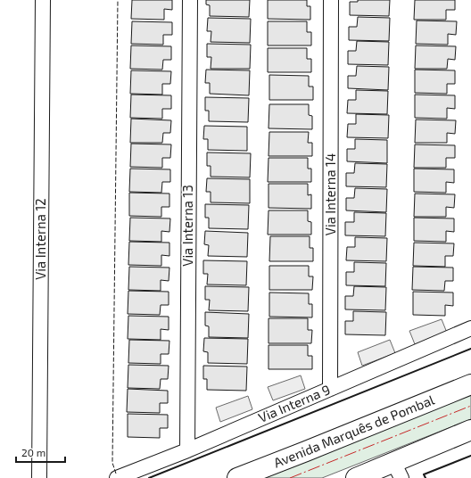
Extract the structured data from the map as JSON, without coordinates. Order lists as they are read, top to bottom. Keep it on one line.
{"streets":{"main road":["Avenida Marquês de Pombal"],"street":["Via Interna 14","Via Interna 13","Via Interna 12","Via Interna 9"]},"crossings":[["Via Interna 14","Via Interna 9"],["Via Interna 13","Via Interna 9"]],"scale_bar":"20 m"}
